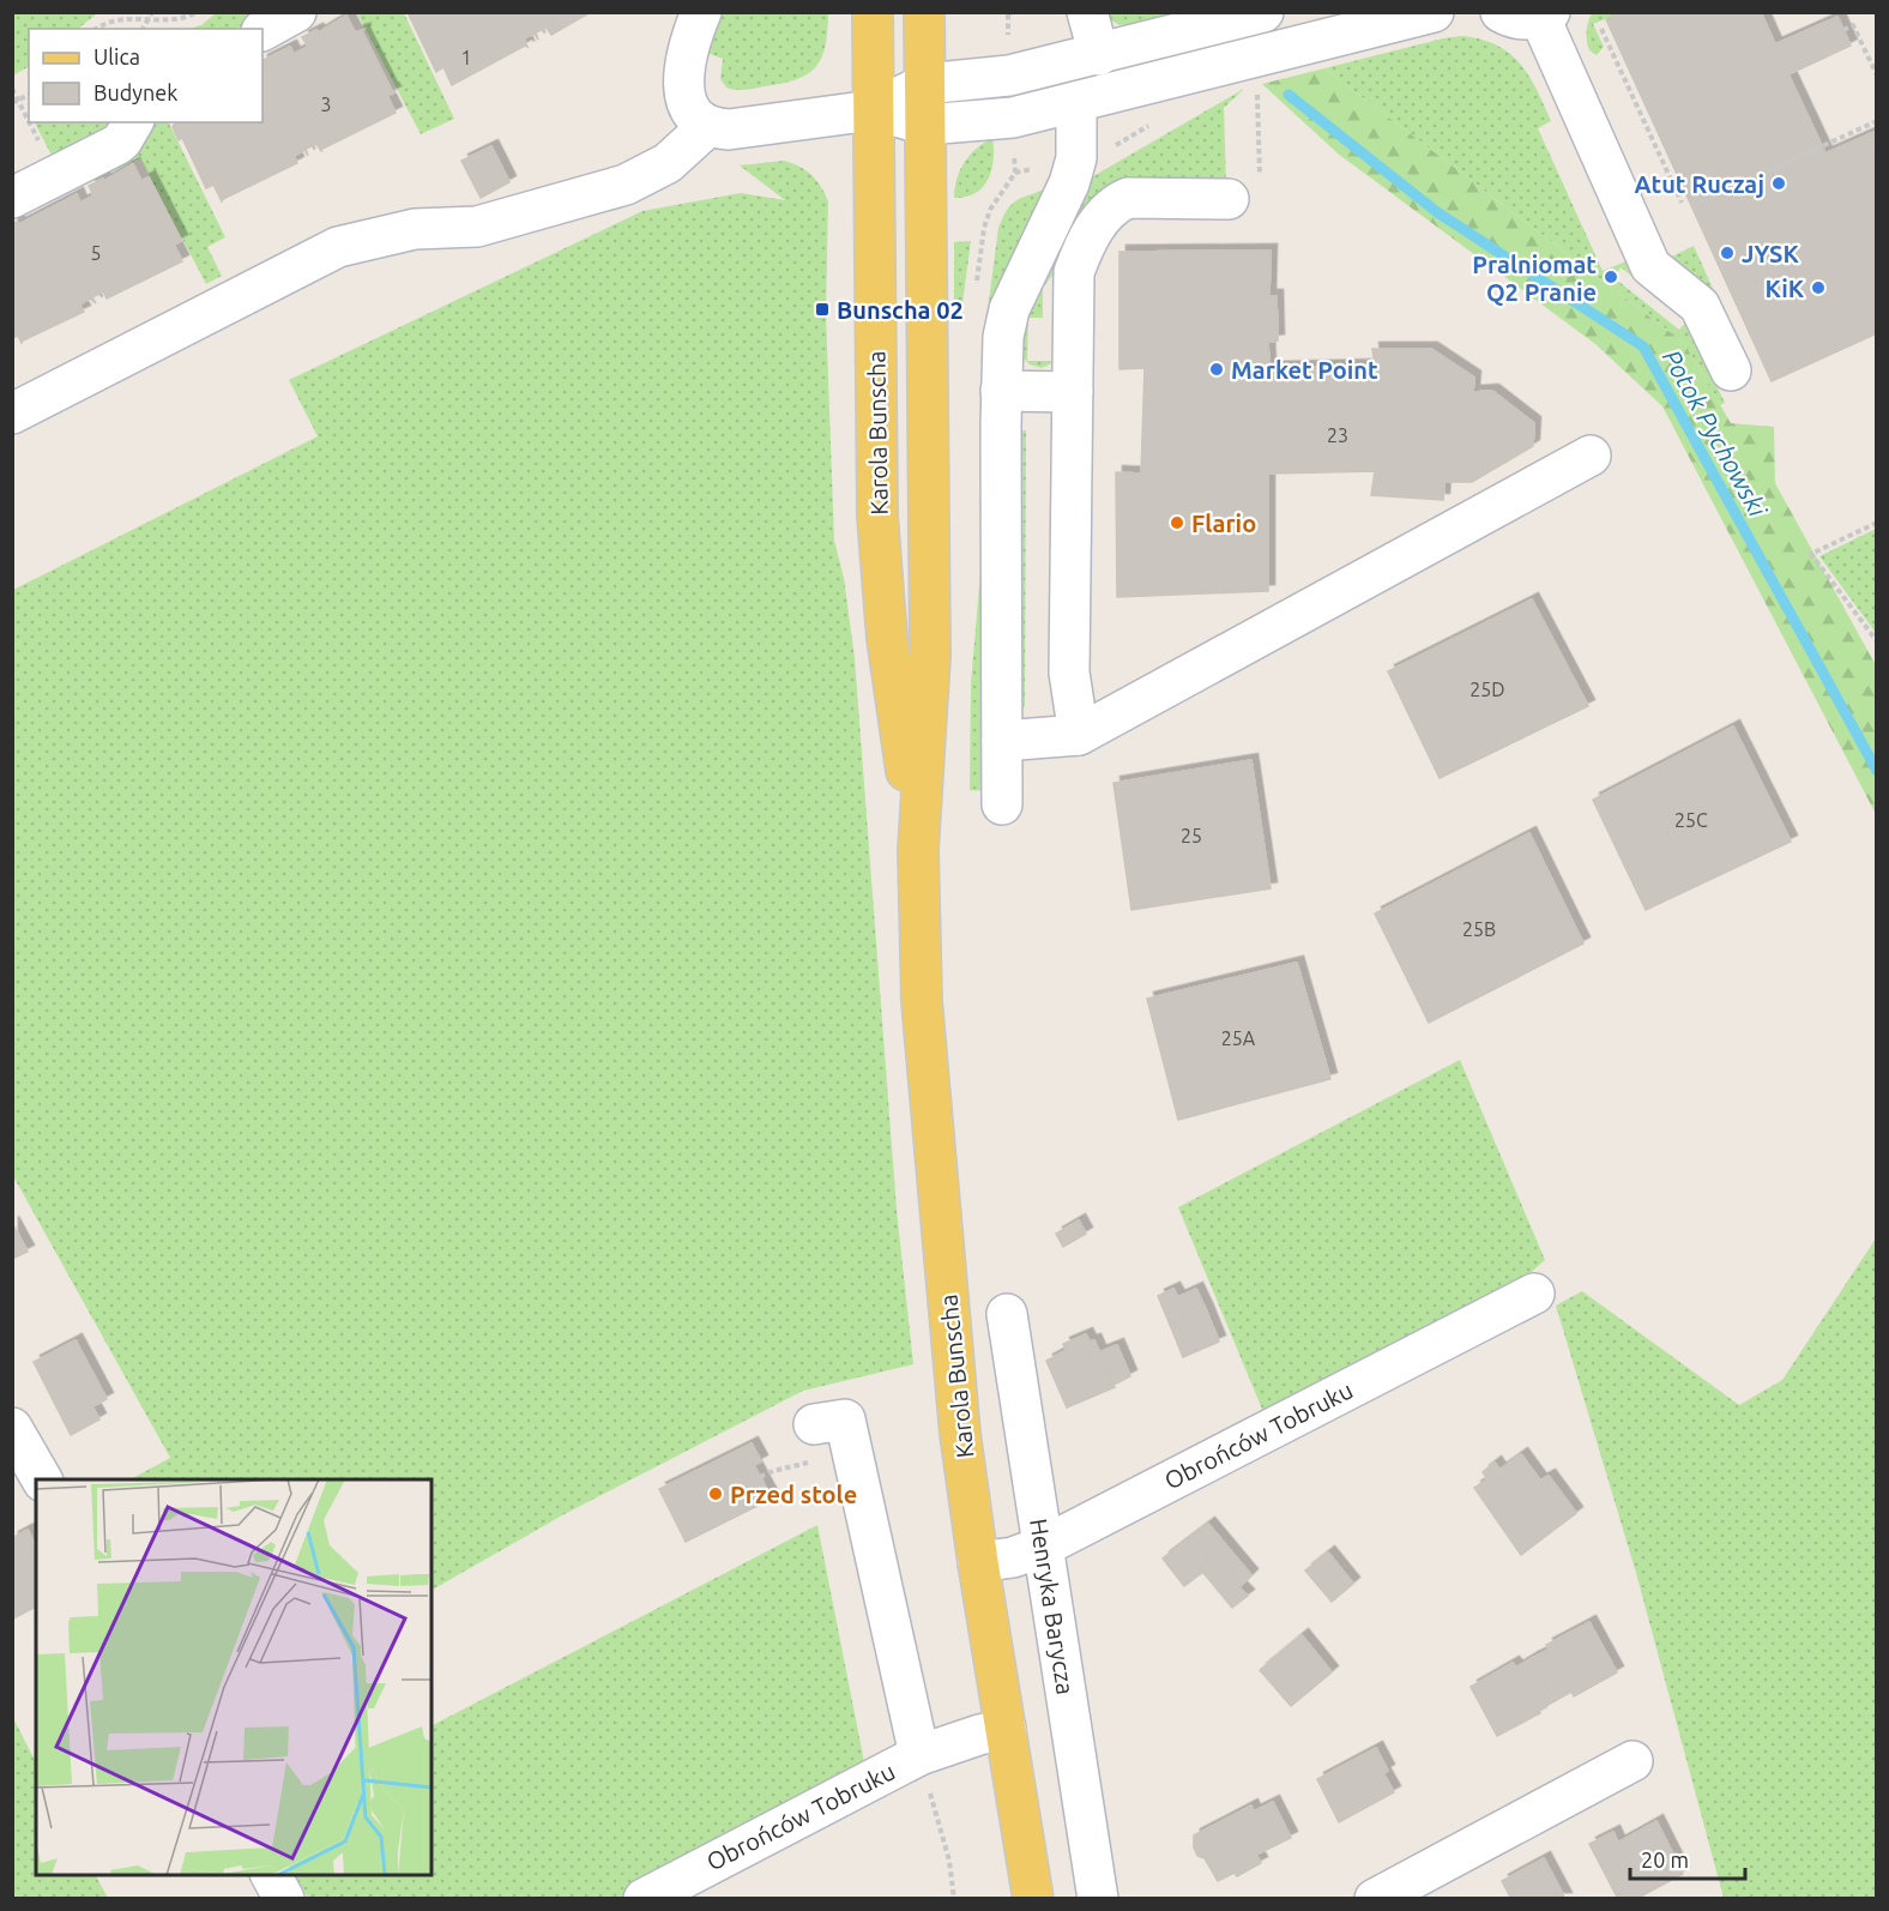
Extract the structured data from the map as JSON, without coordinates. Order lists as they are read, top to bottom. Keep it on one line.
{"streets":{"main road":["Karola Bunscha"],"street":["Obrońców Tobruku","Henryka Barycza"]},"crossings":[["Karola Bunscha","Obrońców Tobruku"],["Obrońców Tobruku","Henryka Barycza"]],"water":["Potok Pychowski"],"places":{"other":["Atut Ruczaj","JYSK","Pralniomat Q2 Pranie","KiK","Market Point","Flario","Przed stole"],"transit":["Bunscha 02"]},"house_numbers":["1","3","5","23","25D","25C","25","25B","25A"],"legend":["Ulica","Budynek"],"scale_bar":"20 m"}
